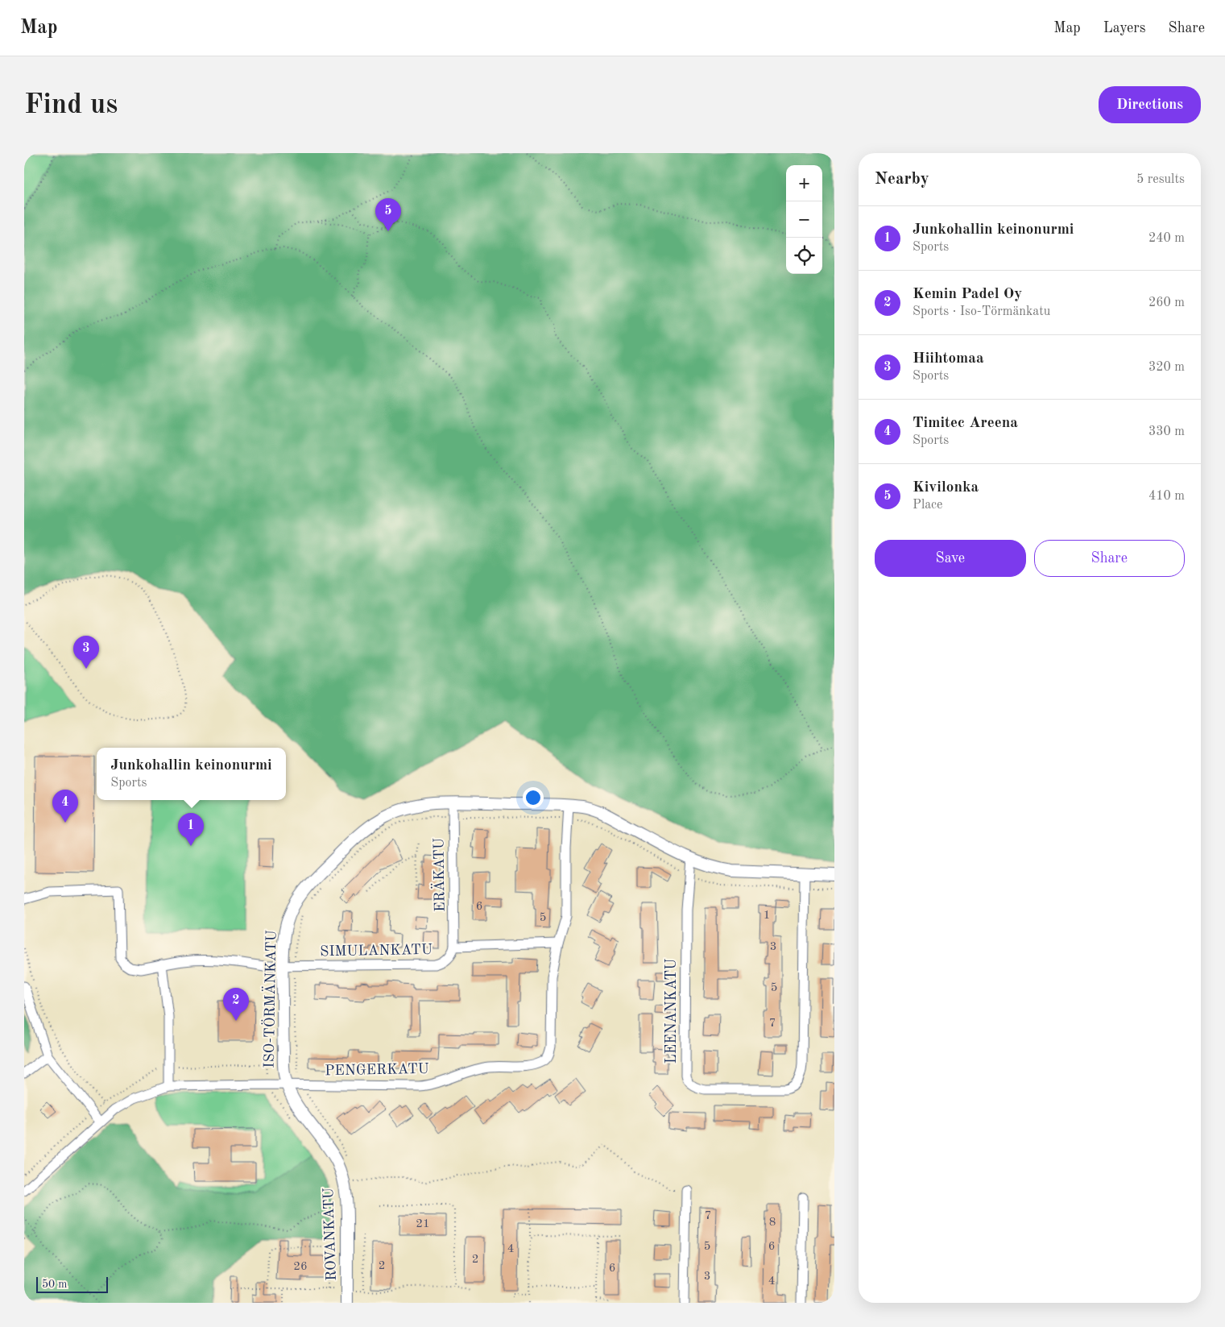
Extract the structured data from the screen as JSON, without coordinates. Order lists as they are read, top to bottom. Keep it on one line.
{"streets":{"street":["ERÄKATU","SIMULANKATU","ISO-TÖRMÄNKATU","LEENANKATU","PENGERKATU","ROVANKATU"]},"crossings":[["ERÄKATU","SIMULANKATU"],["ERÄKATU","ISO-TÖRMÄNKATU"],["SIMULANKATU","ISO-TÖRMÄNKATU"],["ISO-TÖRMÄNKATU","LEENANKATU"],["ISO-TÖRMÄNKATU","PENGERKATU"],["ISO-TÖRMÄNKATU","ROVANKATU"],["PENGERKATU","ROVANKATU"]],"house_numbers":["6","1","5","3","5","7","7","8","21","5","6","4","2","2","26","6","3","4"],"scale_bar":"50 m","page":{"header":"Map","nav":["Map","Layers","Share"],"buttons":["Directions",["Save","Share"]],"title":"Find us","heading":["Nearby","5 results"],"map_buttons":["+","−"],"pins":["5","3","4","1","2"],"list":[{"mark":"1","name":"Junkohallin keinonurmi","note":"Sports","value":"240 m"},{"mark":"2","name":"Kemin Padel Oy","note":"Sports · Iso-Törmänkatu","value":"260 m"},{"mark":"3","name":"Hiihtomaa","note":"Sports","value":"320 m"},{"mark":"4","name":"Timitec Areena","note":"Sports","value":"330 m"},{"mark":"5","name":"Kivilonka","note":"Place","value":"410 m"}],"popup":["Junkohallin keinonurmi","Sports"],"scale":"50 m"}}
